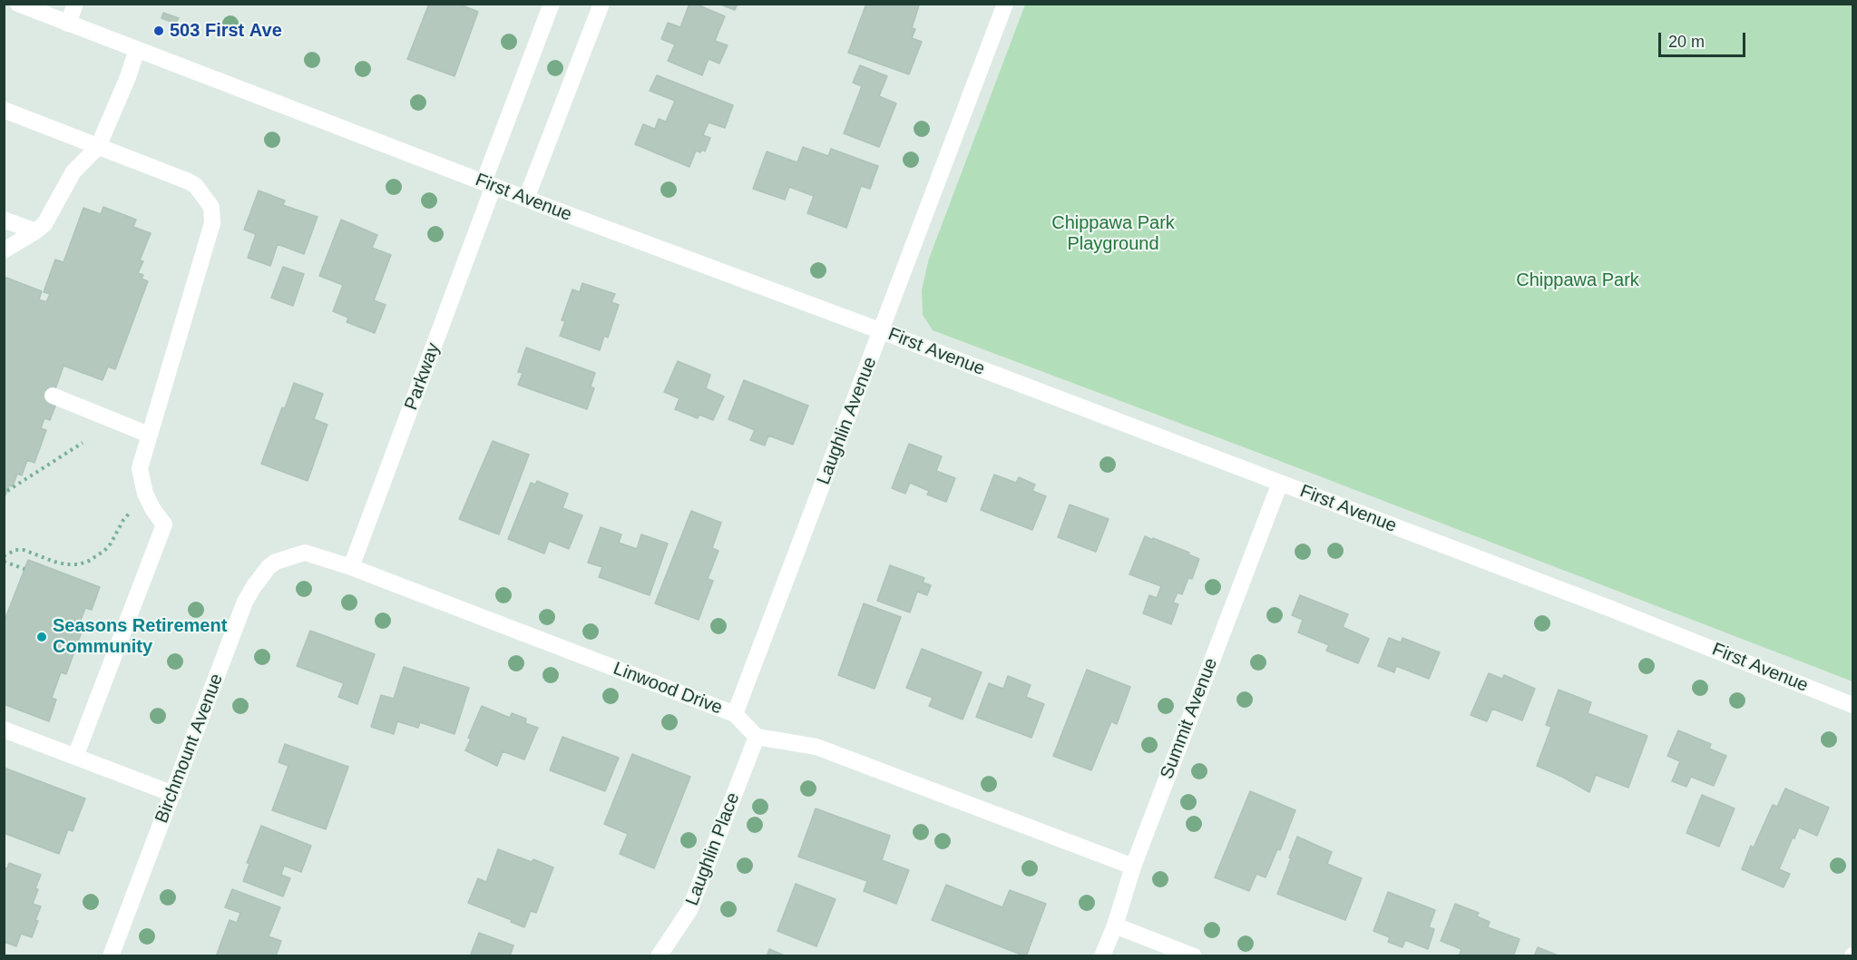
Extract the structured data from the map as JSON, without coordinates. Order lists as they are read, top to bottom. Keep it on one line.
{"streets":{"street":["First Avenue","Parkway","Laughlin Avenue","Linwood Drive","Summit Avenue","Birchmount Avenue","Laughlin Place"]},"crossings":[["First Avenue","Parkway"],["First Avenue","Laughlin Avenue"],["First Avenue","Summit Avenue"],["Parkway","Linwood Drive"],["Parkway","Birchmount Avenue"],["Laughlin Avenue","Linwood Drive"],["Linwood Drive","Birchmount Avenue"],["Linwood Drive","Laughlin Place"]],"parks":["Chippawa Park Playground","Chippawa Park"],"places":["503 First Ave","Seasons Retirement Community"],"scale_bar":"20 m"}
